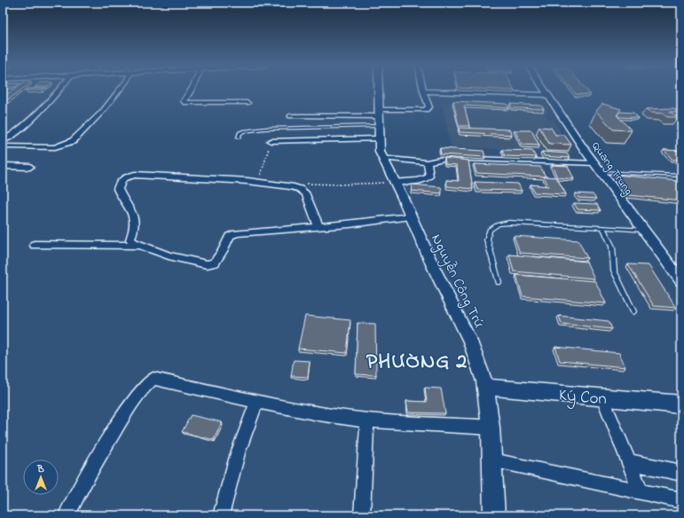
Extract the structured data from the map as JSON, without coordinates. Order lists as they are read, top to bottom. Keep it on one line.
{"streets":{"street":["Quang Trung","Nguyễn Công Trứ","Ký Con"]},"crossings":[["Nguyễn Công Trứ","Ký Con"]],"districts":["PHƯỜNG 2"],"north":"top"}
